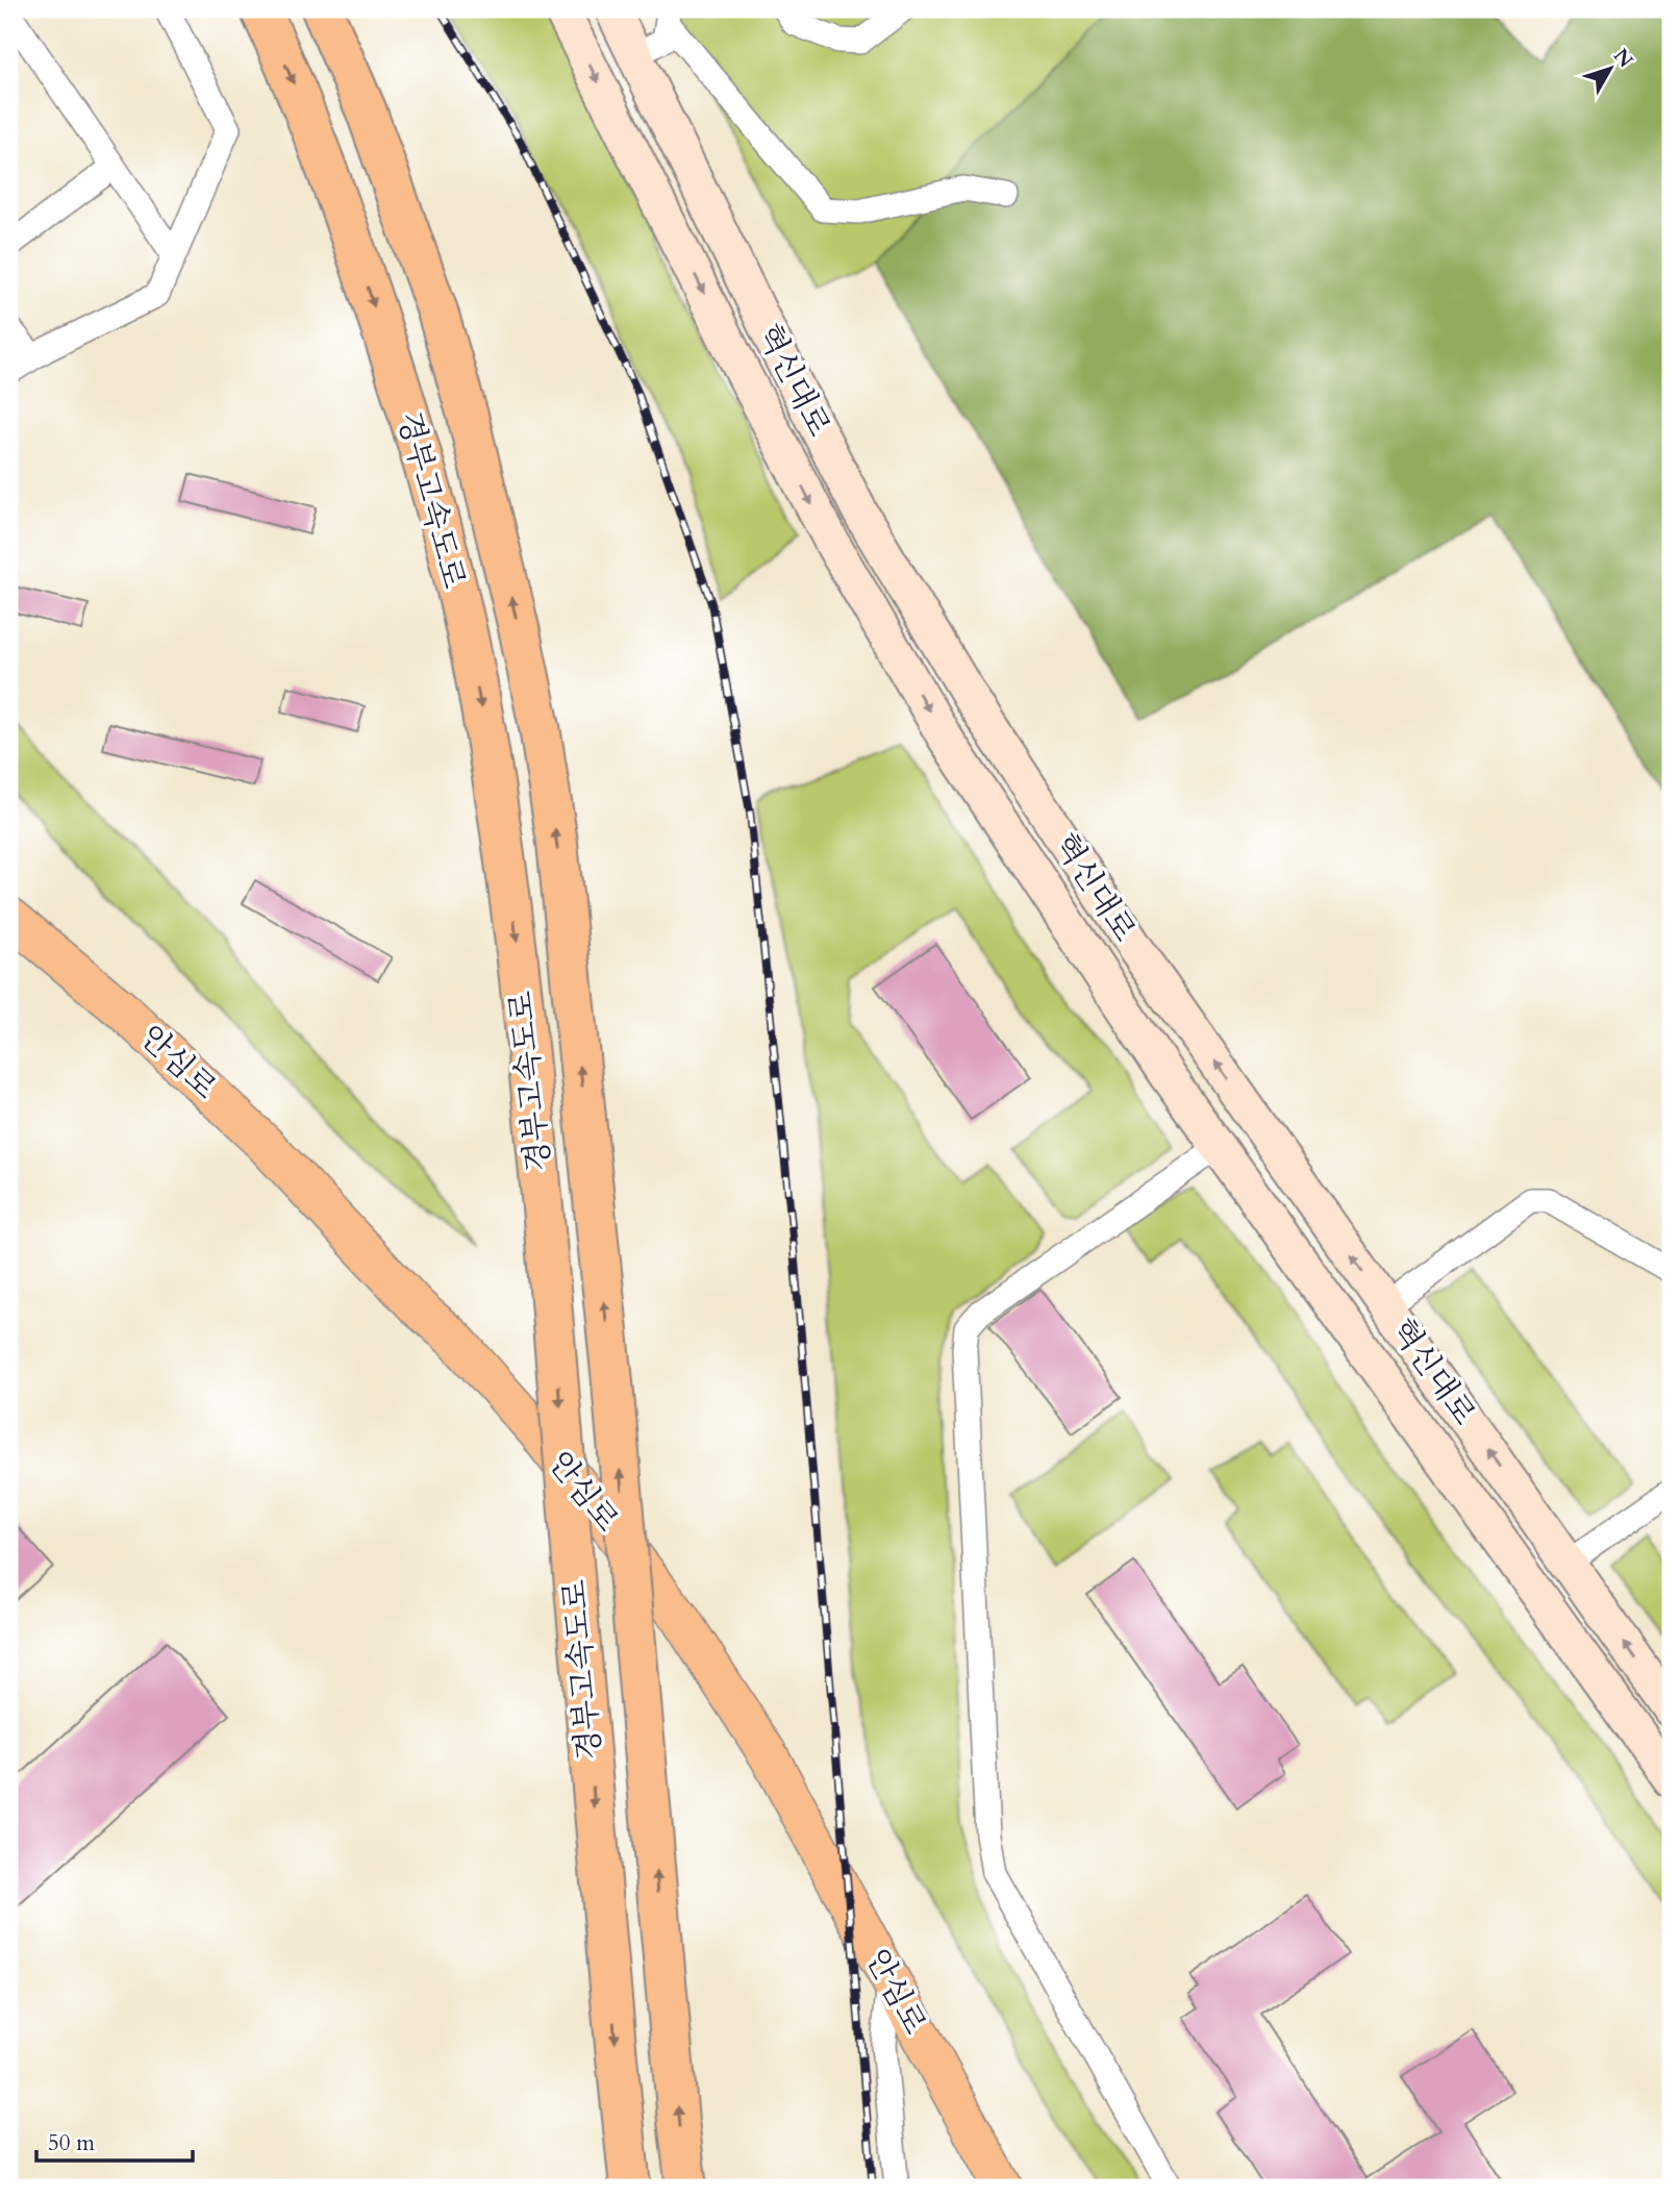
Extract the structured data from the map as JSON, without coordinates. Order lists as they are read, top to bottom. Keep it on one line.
{"streets":{"highway":["경부고속도로"],"main road":["혁신대로","안심로"]},"scale_bar":"50 m","north":"top right"}
